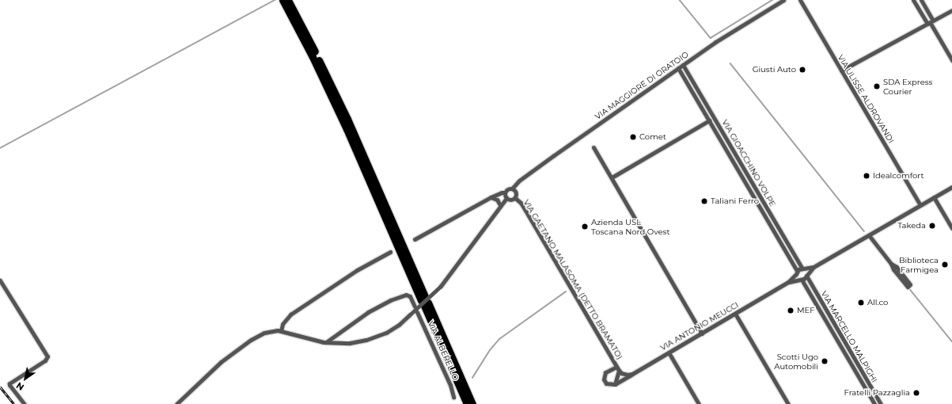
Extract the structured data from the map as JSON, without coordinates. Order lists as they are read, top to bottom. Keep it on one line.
{"streets":{"street":["VIA MAGGIORE DI ORATOIO","VIA ULISSE ALDROVANDI","VIA GIOACCHINO VOLPE","VIA GAETANO MALASOMA (DETTO BRAMATO)","VIA ANTONIO MEUCCI","VIA MARCELLO MALPIGHI","VIA ALBERELLO"]},"crossings":[["VIA MAGGIORE DI ORATOIO","VIA GIOACCHINO VOLPE"],["VIA MAGGIORE DI ORATOIO","VIA GAETANO MALASOMA (DETTO BRAMATO)"],["VIA ULISSE ALDROVANDI","VIA ANTONIO MEUCCI"],["VIA GIOACCHINO VOLPE","VIA ANTONIO MEUCCI"],["VIA ANTONIO MEUCCI","VIA MARCELLO MALPIGHI"]],"places":["Giusti Auto","SDA Express Courier","Comet","Idealcomfort","Taliani Ferro","Takeda","Azienda USL Toscana Nord Ovest","Biblioteca Farmigea","All.co","MEF","Scotti Ugo Automobili","Fratelli Pazzaglia"],"north":"bottom left"}
